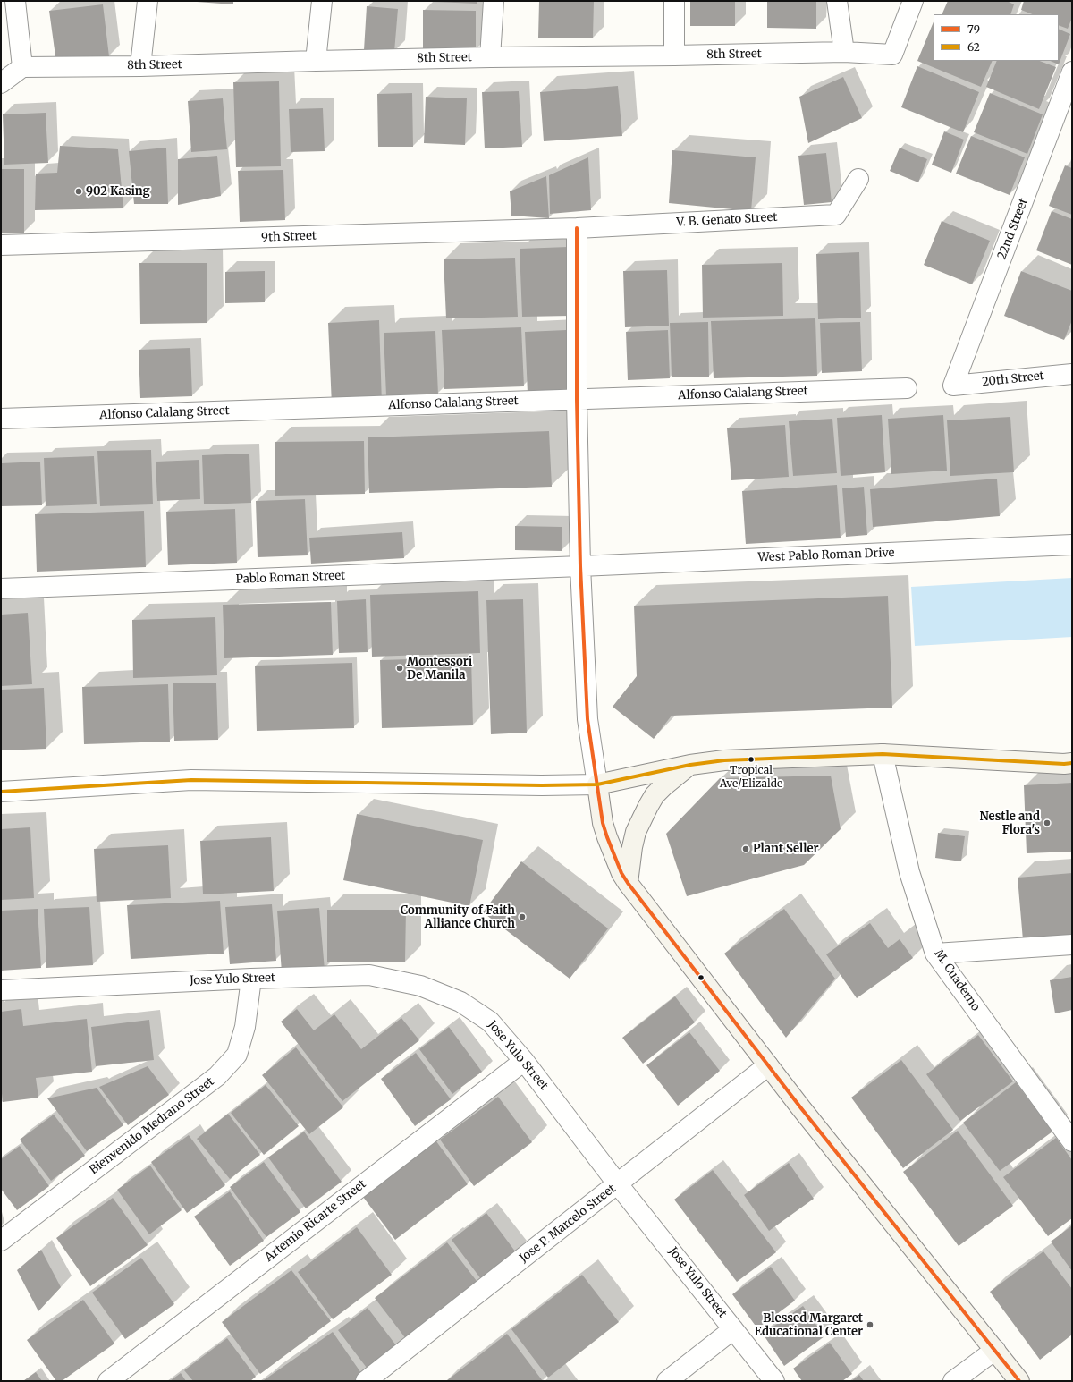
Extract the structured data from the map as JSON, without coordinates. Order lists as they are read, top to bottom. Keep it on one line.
{"streets":{"street":["8th Street","V. B. Genato Street","22nd Street","9th Street","20th Street","Alfonso Calalang Street","West Pablo Roman Drive","Pablo Roman Street","Jose Yulo Street","M. Cuaderno","Bienvenido Medrano Street","Artemio Ricarte Street","Jose P. Marcelo Street"]},"crossings":[["V. B. Genato Street","9th Street"],["22nd Street","20th Street"],["West Pablo Roman Drive","Pablo Roman Street"],["Jose Yulo Street","Bienvenido Medrano Street"],["Jose Yulo Street","Artemio Ricarte Street"],["Jose Yulo Street","Jose P. Marcelo Street"]],"places":["902 Kasing","Montessori De Manila","Tropical Ave/Elizalde","Nestle and Flora's","Plant Seller","Community of Faith Alliance Church","Blessed Margaret Educational Center"],"lines":["transit line 79","transit line 62"],"legend":["79","62"]}
